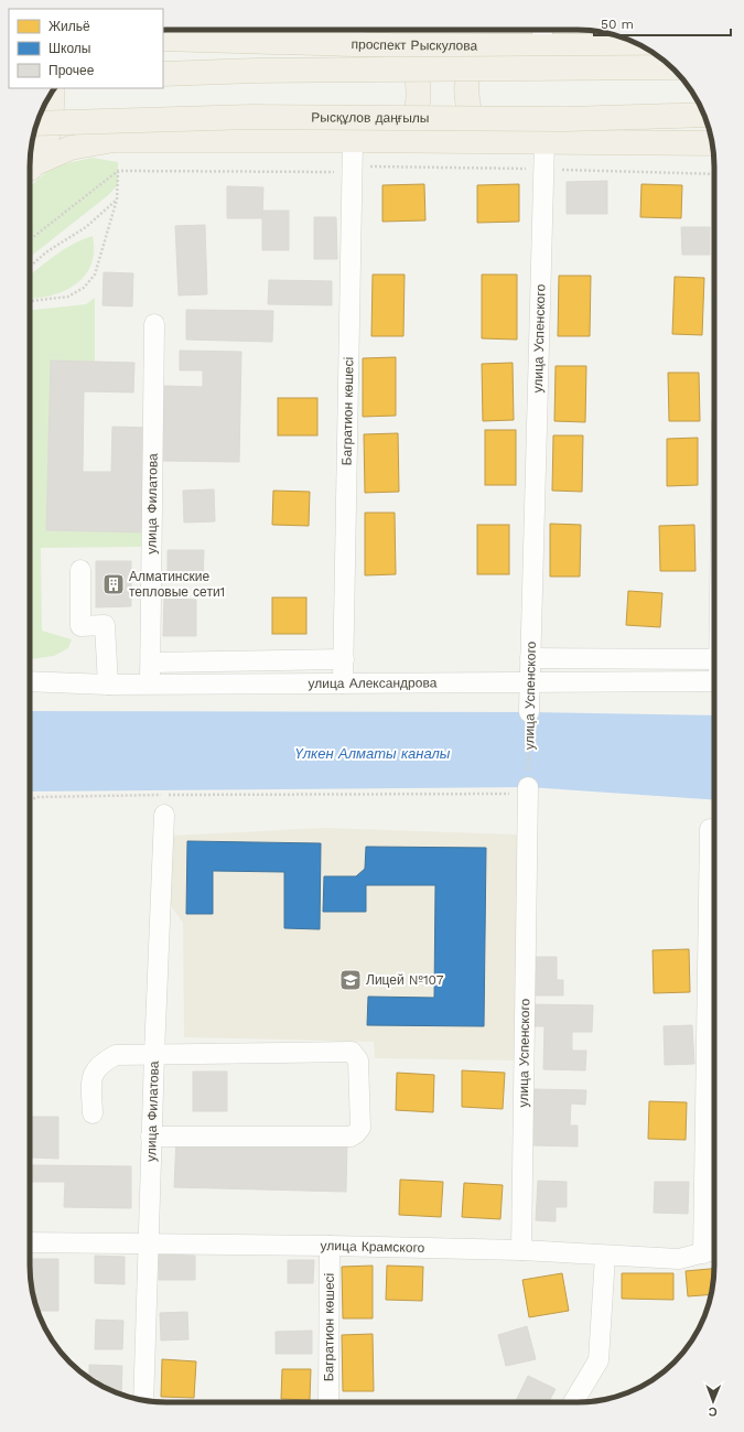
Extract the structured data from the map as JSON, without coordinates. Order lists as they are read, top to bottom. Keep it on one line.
{"streets":{"main road":["проспект Рыскулова","Рысқұлов даңғылы"],"street":["улица Успенского","Багратион көшесі","улица Филатова","улица Александрова","улица Крамского"]},"crossings":[["улица Успенского","улица Александрова"],["улица Успенского","улица Крамского"],["Багратион көшесі","улица Александрова"],["Багратион көшесі","улица Крамского"],["улица Филатова","улица Александрова"],["улица Филатова","улица Крамского"]],"water":["Үлкен Алматы каналы"],"places":{"building":["Алматинские тепловые сети1"],"school or university":["Лицей №107"]},"legend":["Жильё","Школы","Прочее"],"scale_bar":"50 m","north":"bottom"}
